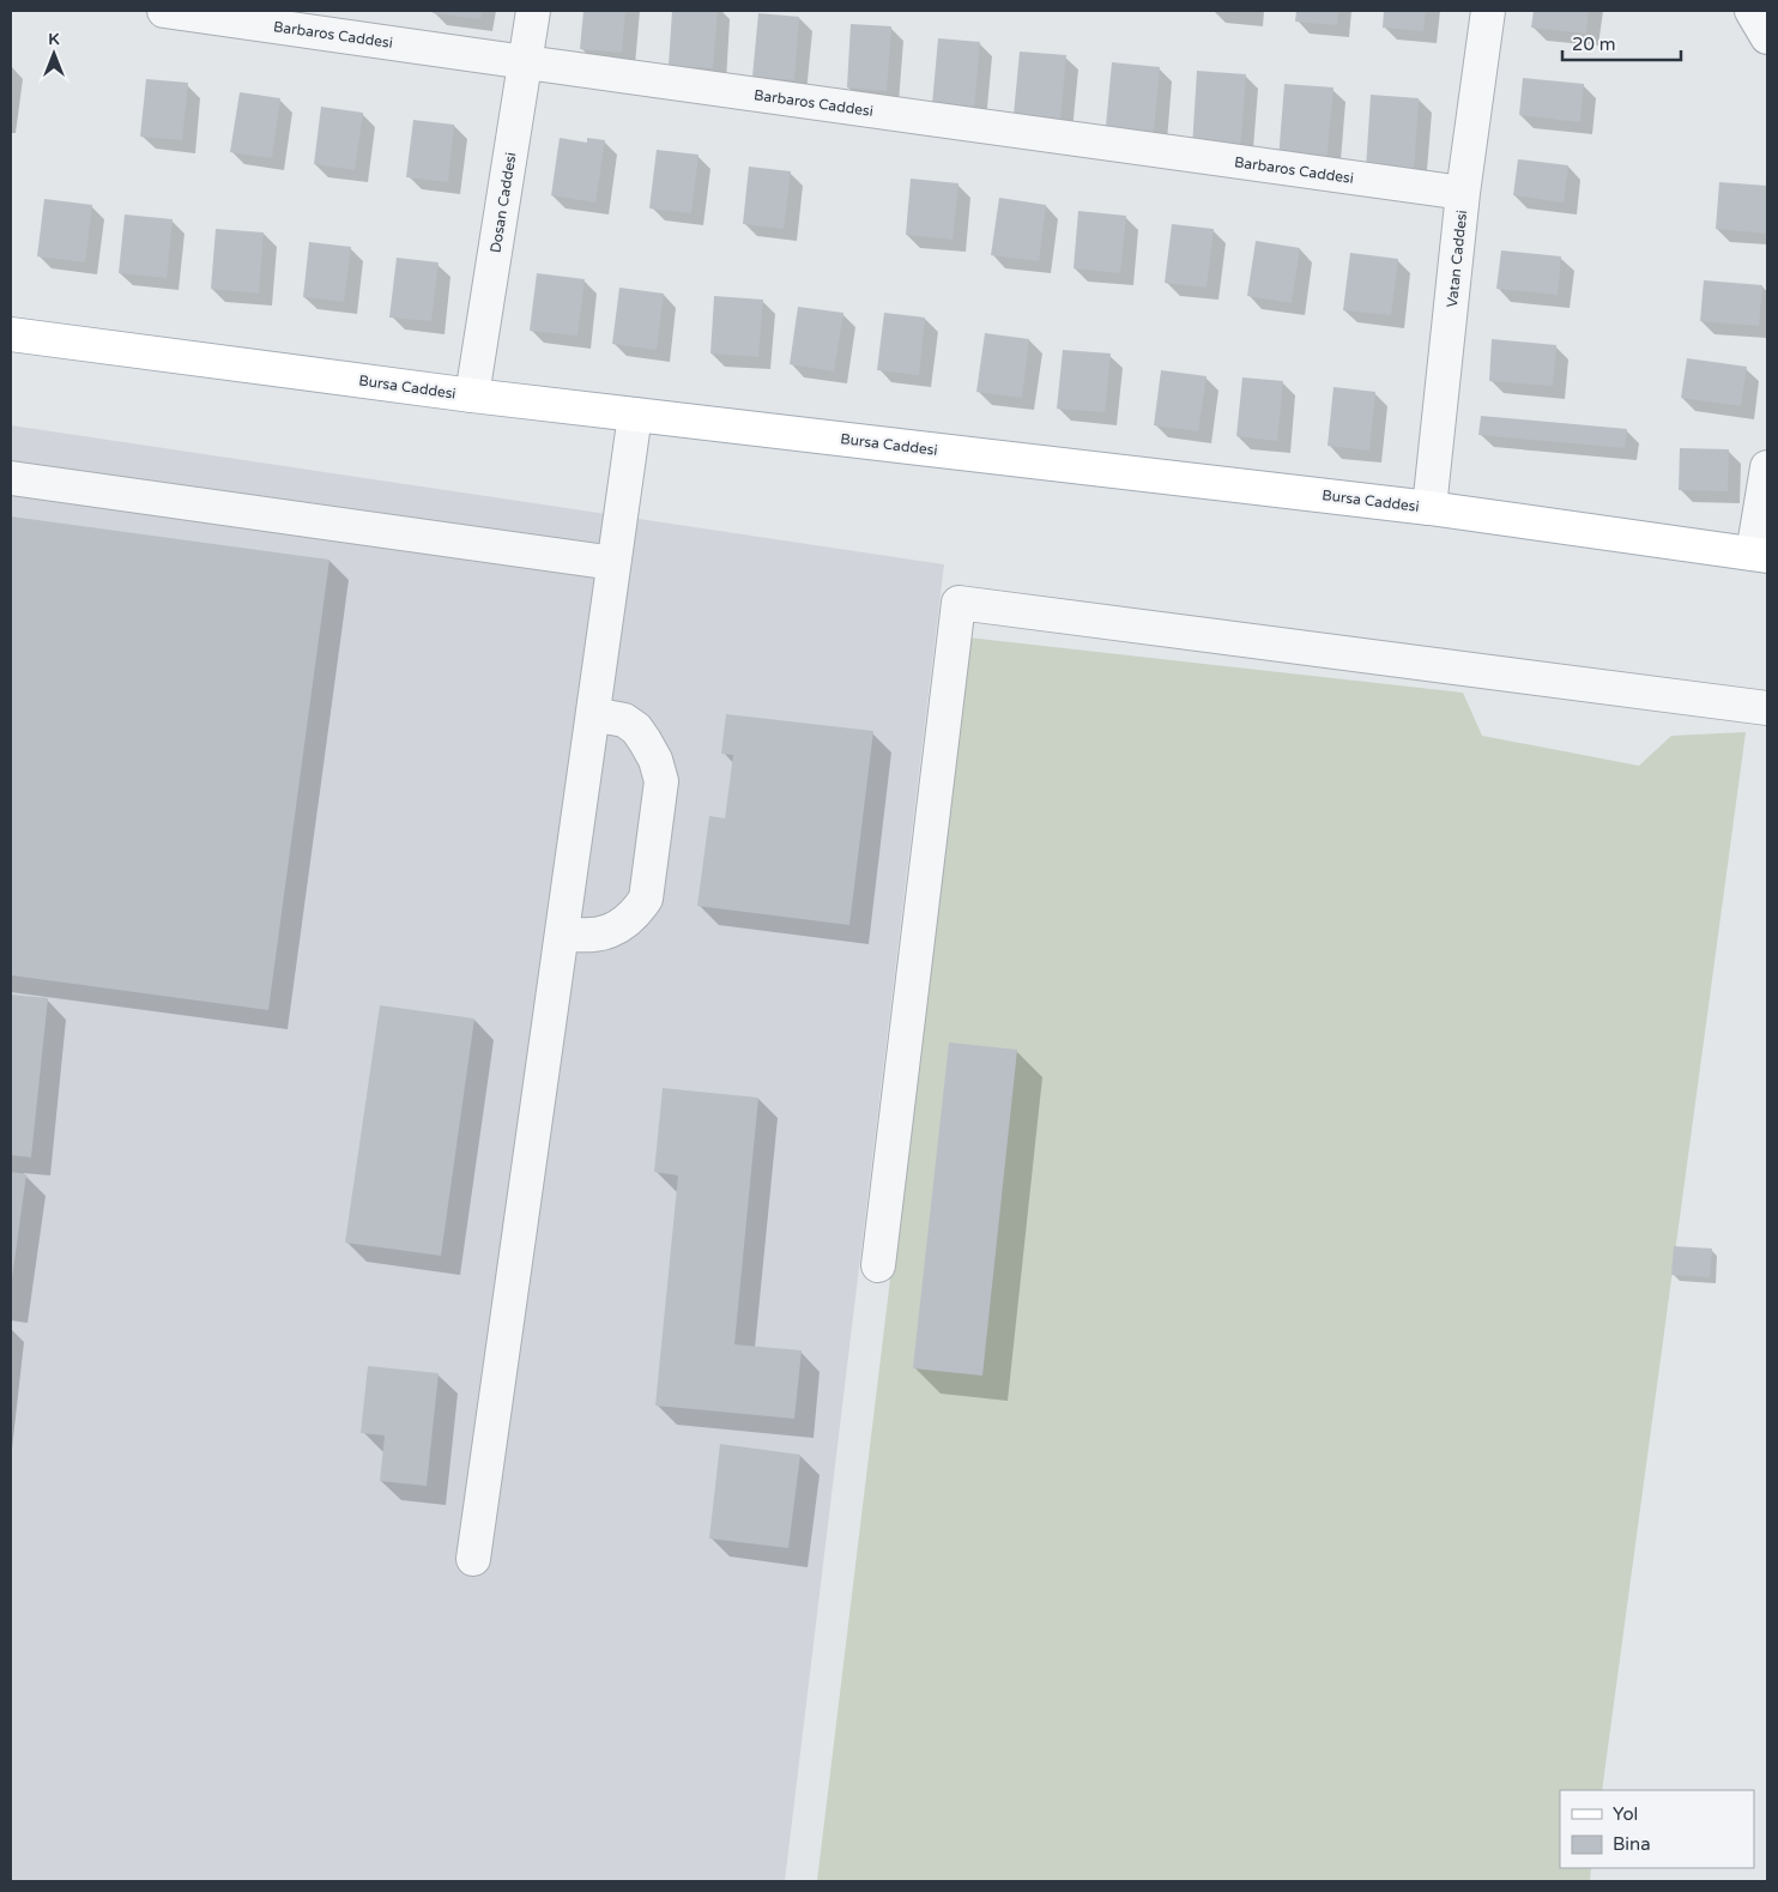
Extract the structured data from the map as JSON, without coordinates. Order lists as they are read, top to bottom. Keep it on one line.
{"streets":{"main road":["Bursa Caddesi"],"street":["Barbaros Caddesi","Dosan Caddesi","Vatan Caddesi"]},"crossings":[["Barbaros Caddesi","Dosan Caddesi"],["Barbaros Caddesi","Vatan Caddesi"],["Dosan Caddesi","Bursa Caddesi"],["Vatan Caddesi","Bursa Caddesi"]],"legend":["Yol","Bina"],"scale_bar":"20 m","north":"top"}
